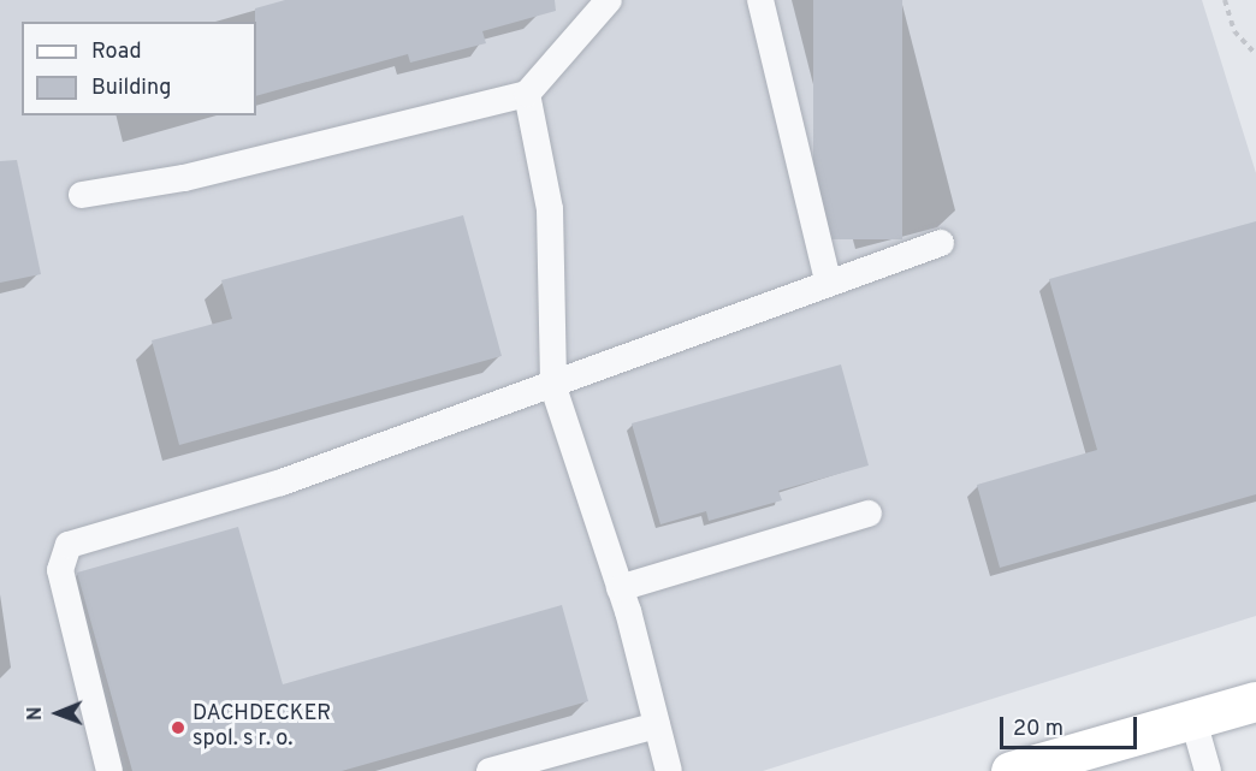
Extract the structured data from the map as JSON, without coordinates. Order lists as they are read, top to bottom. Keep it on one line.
{"places":["DACHDECKER spol. s r. o."],"legend":["Road","Building"],"scale_bar":"20 m","north":"left"}
